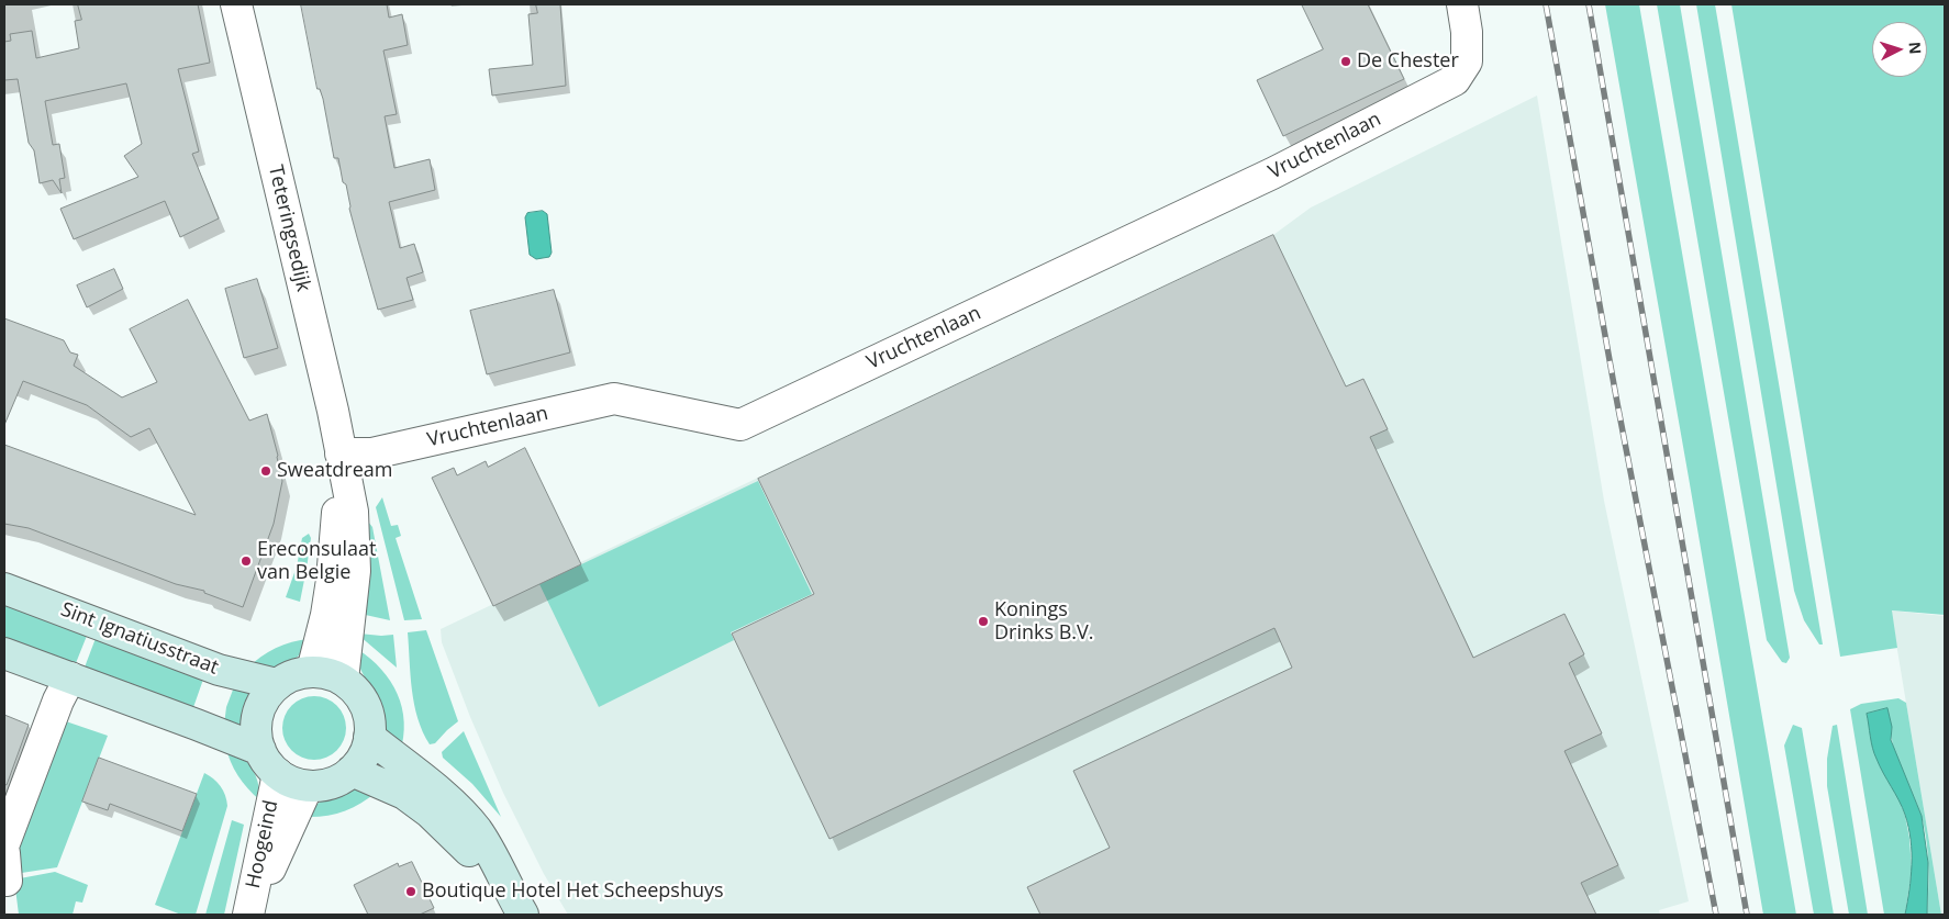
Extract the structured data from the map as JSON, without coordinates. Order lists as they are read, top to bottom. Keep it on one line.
{"streets":{"main road":["Sint Ignatiusstraat"],"street":["Vruchtenlaan","Teteringsedijk","Hoogeind"]},"crossings":[["Vruchtenlaan","Teteringsedijk"],["Teteringsedijk","Sint Ignatiusstraat"],["Teteringsedijk","Hoogeind"],["Sint Ignatiusstraat","Hoogeind"]],"places":["De Chester","Sweatdream","Ereconsulaat van Belgie","Konings Drinks B.V.","Boutique Hotel Het Scheepshuys"],"north":"right"}
